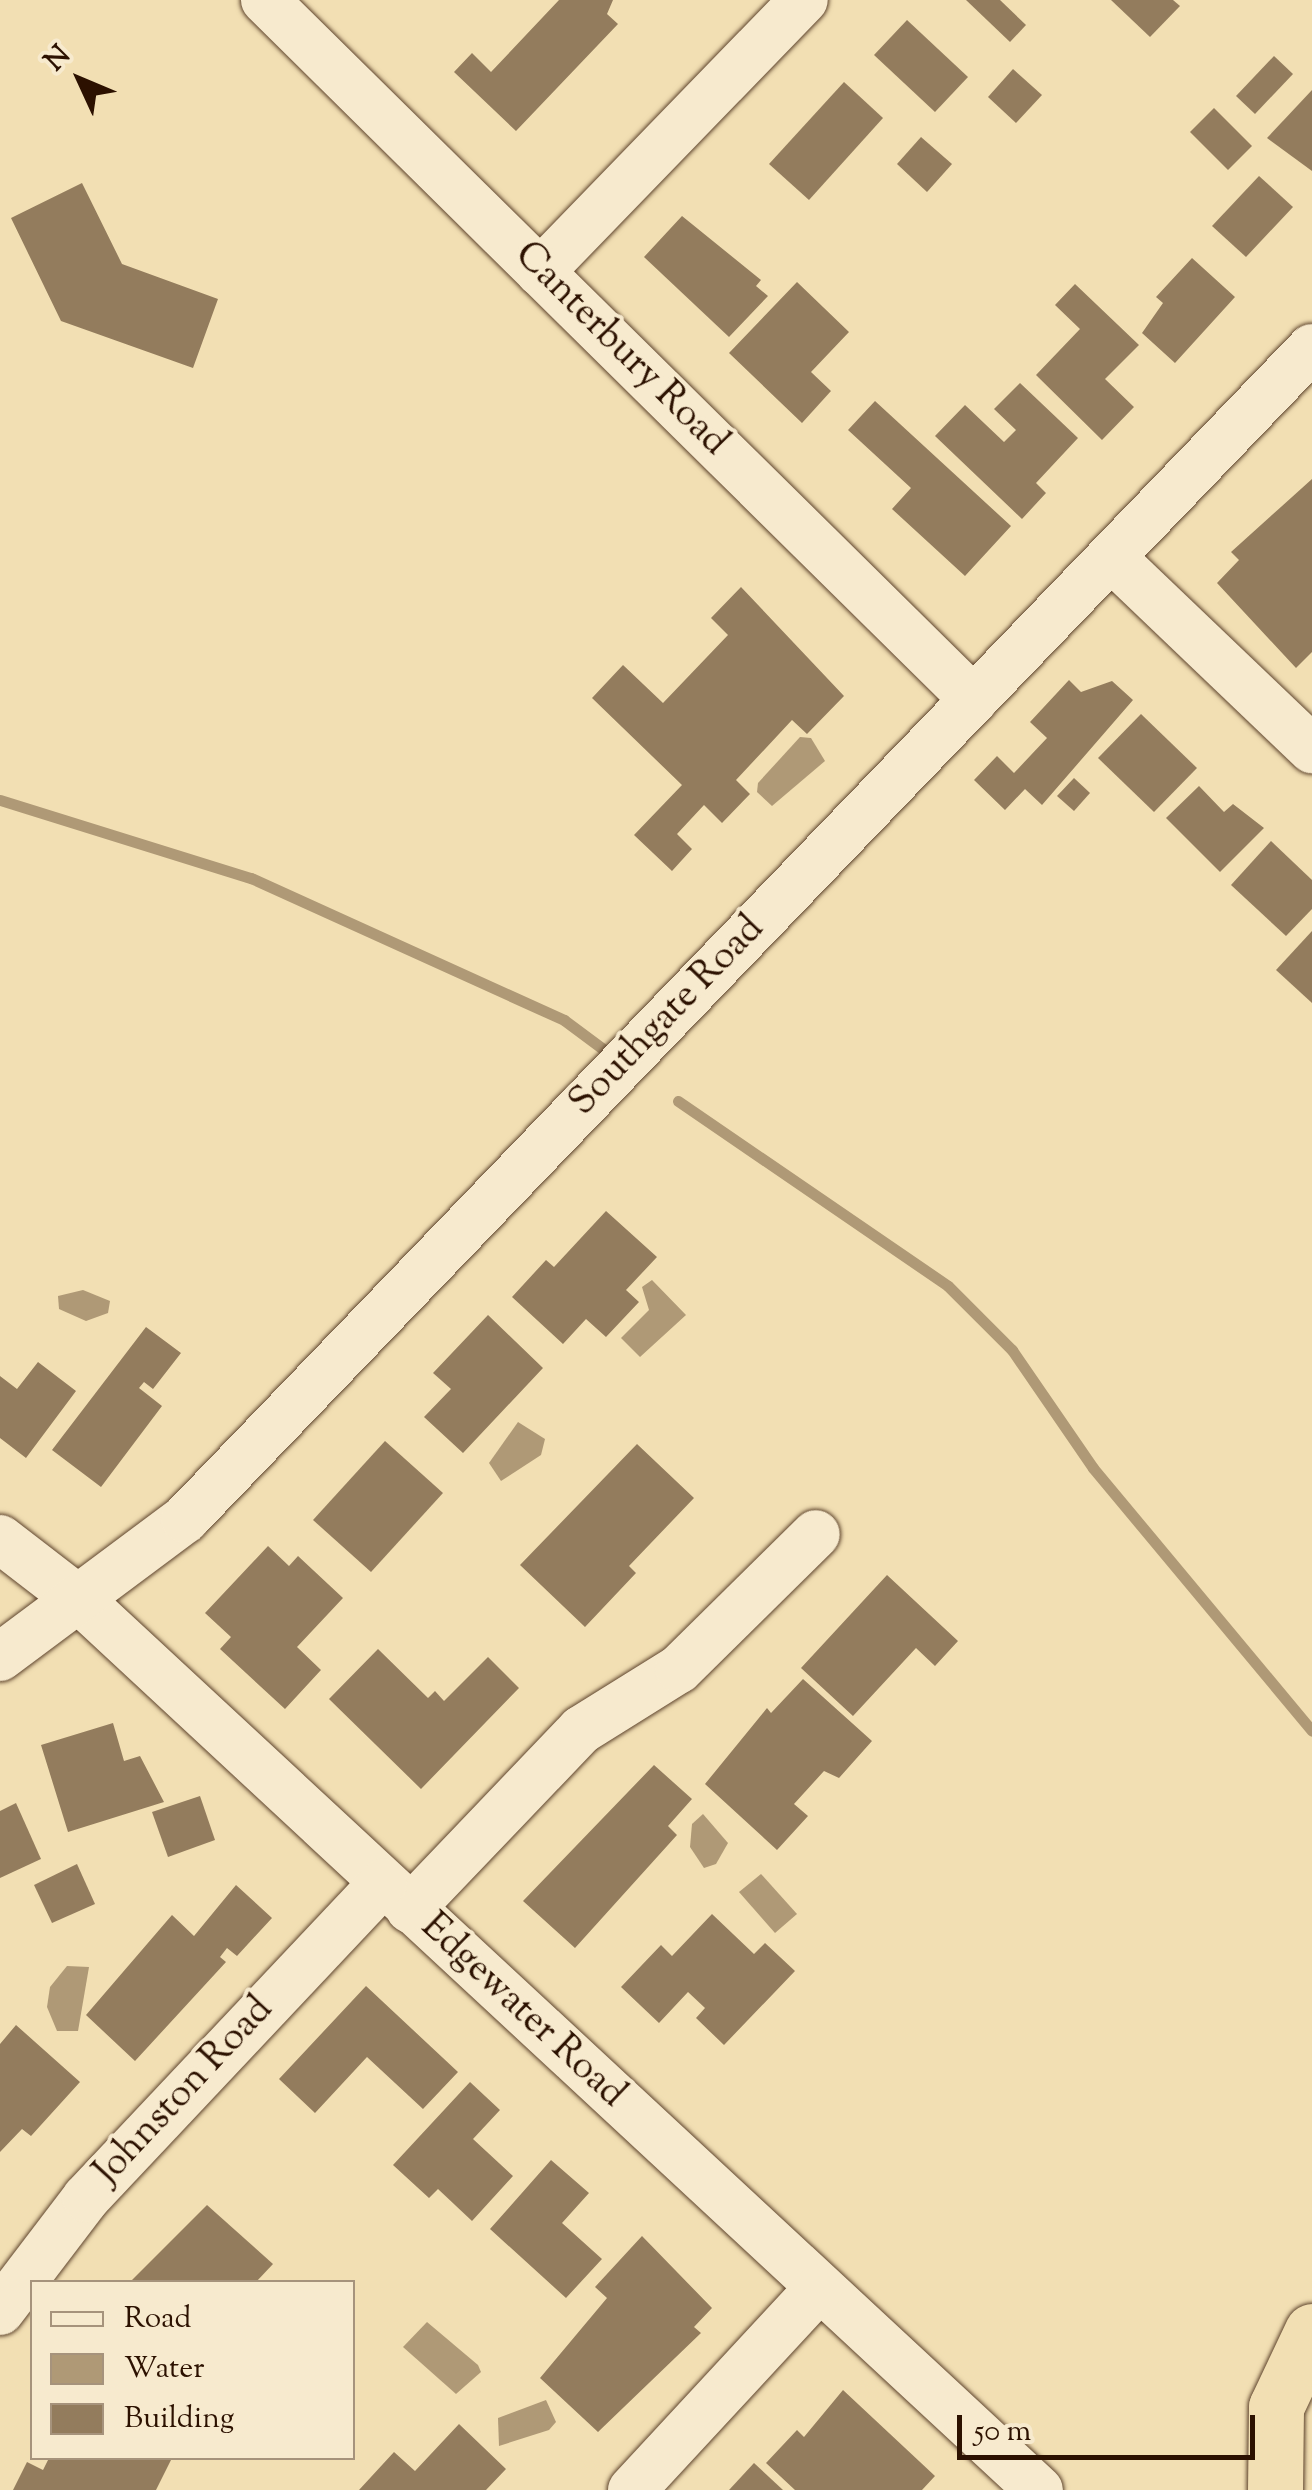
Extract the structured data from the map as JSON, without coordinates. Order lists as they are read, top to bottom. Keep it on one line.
{"streets":{"street":["Canterbury Road","Southgate Road","Edgewater Road","Johnston Road"]},"crossings":[["Canterbury Road","Southgate Road"],["Southgate Road","Edgewater Road"],["Edgewater Road","Johnston Road"]],"legend":["Road","Water","Building"],"scale_bar":"50 m","north":"top left"}
